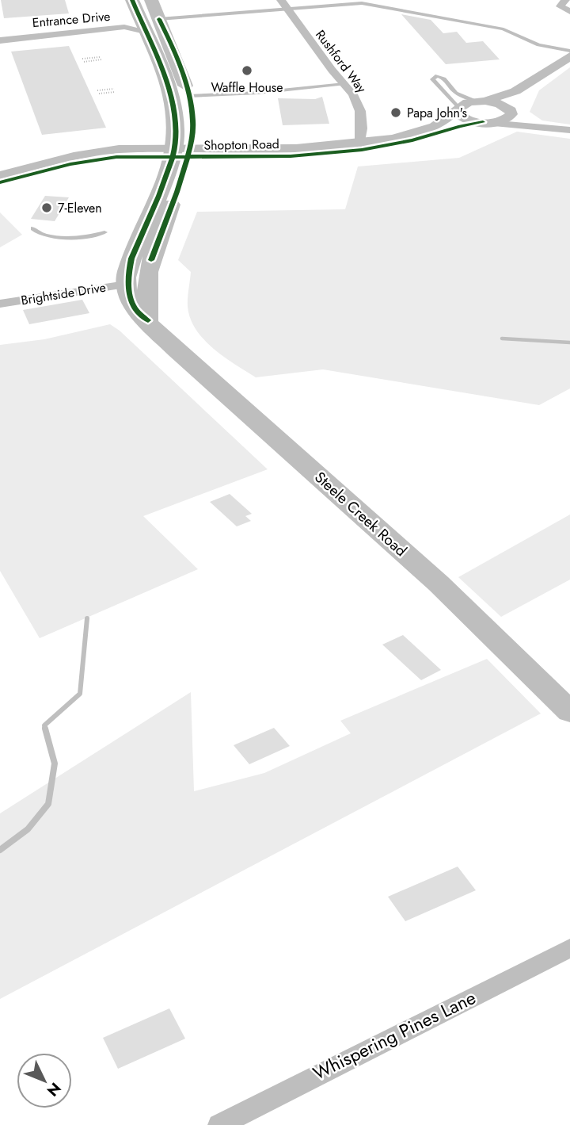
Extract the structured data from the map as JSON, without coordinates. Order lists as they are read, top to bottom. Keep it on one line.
{"streets":{"main road":["Steele Creek Road"],"street":["Entrance Drive","Rushford Way","Shopton Road","Brightside Drive","Whispering Pines Lane"]},"crossings":[["Rushford Way","Shopton Road"],["Brightside Drive","Steele Creek Road"]],"places":["Waffle House","Papa John's","7-Eleven"],"north":"bottom right"}
